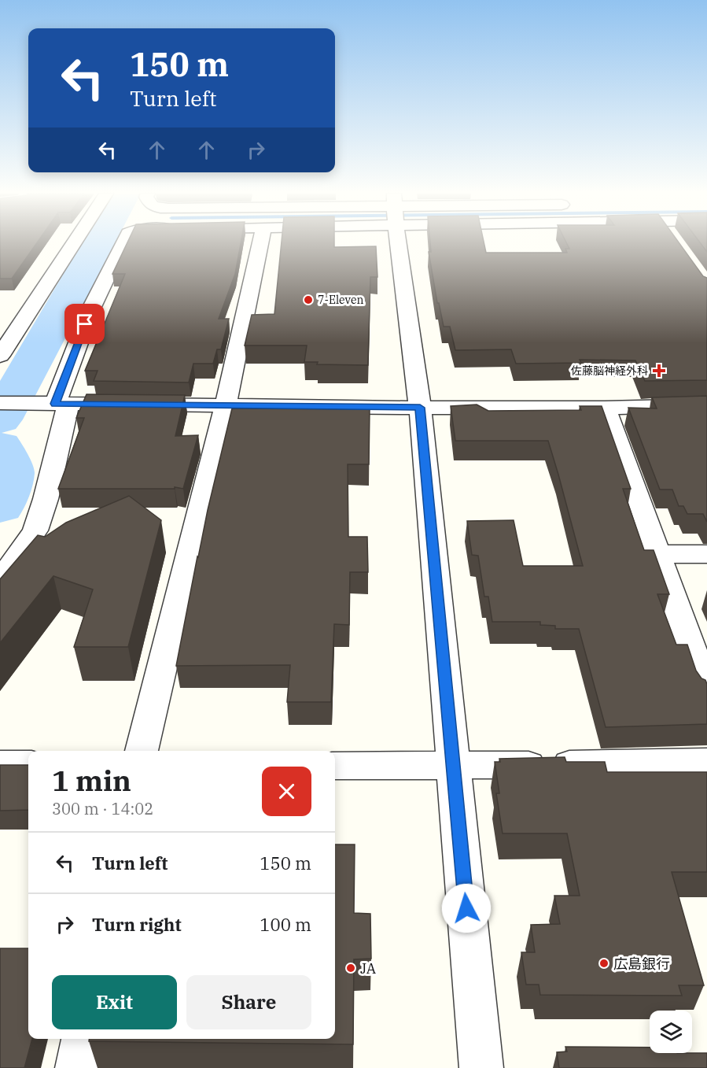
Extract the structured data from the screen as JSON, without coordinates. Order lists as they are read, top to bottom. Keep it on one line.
{"places":{"other":["7-Eleven","広島銀行","JA"],"health":["佐藤脳神経外科"]},"page":{"turn":["150 m","Turn left"],"heading":["1 min","300 m · 14:02"],"list":[{"name":"Turn left","value":"150 m"},{"name":"Turn right","value":"100 m"}],"buttons":["Exit","Share"]}}
